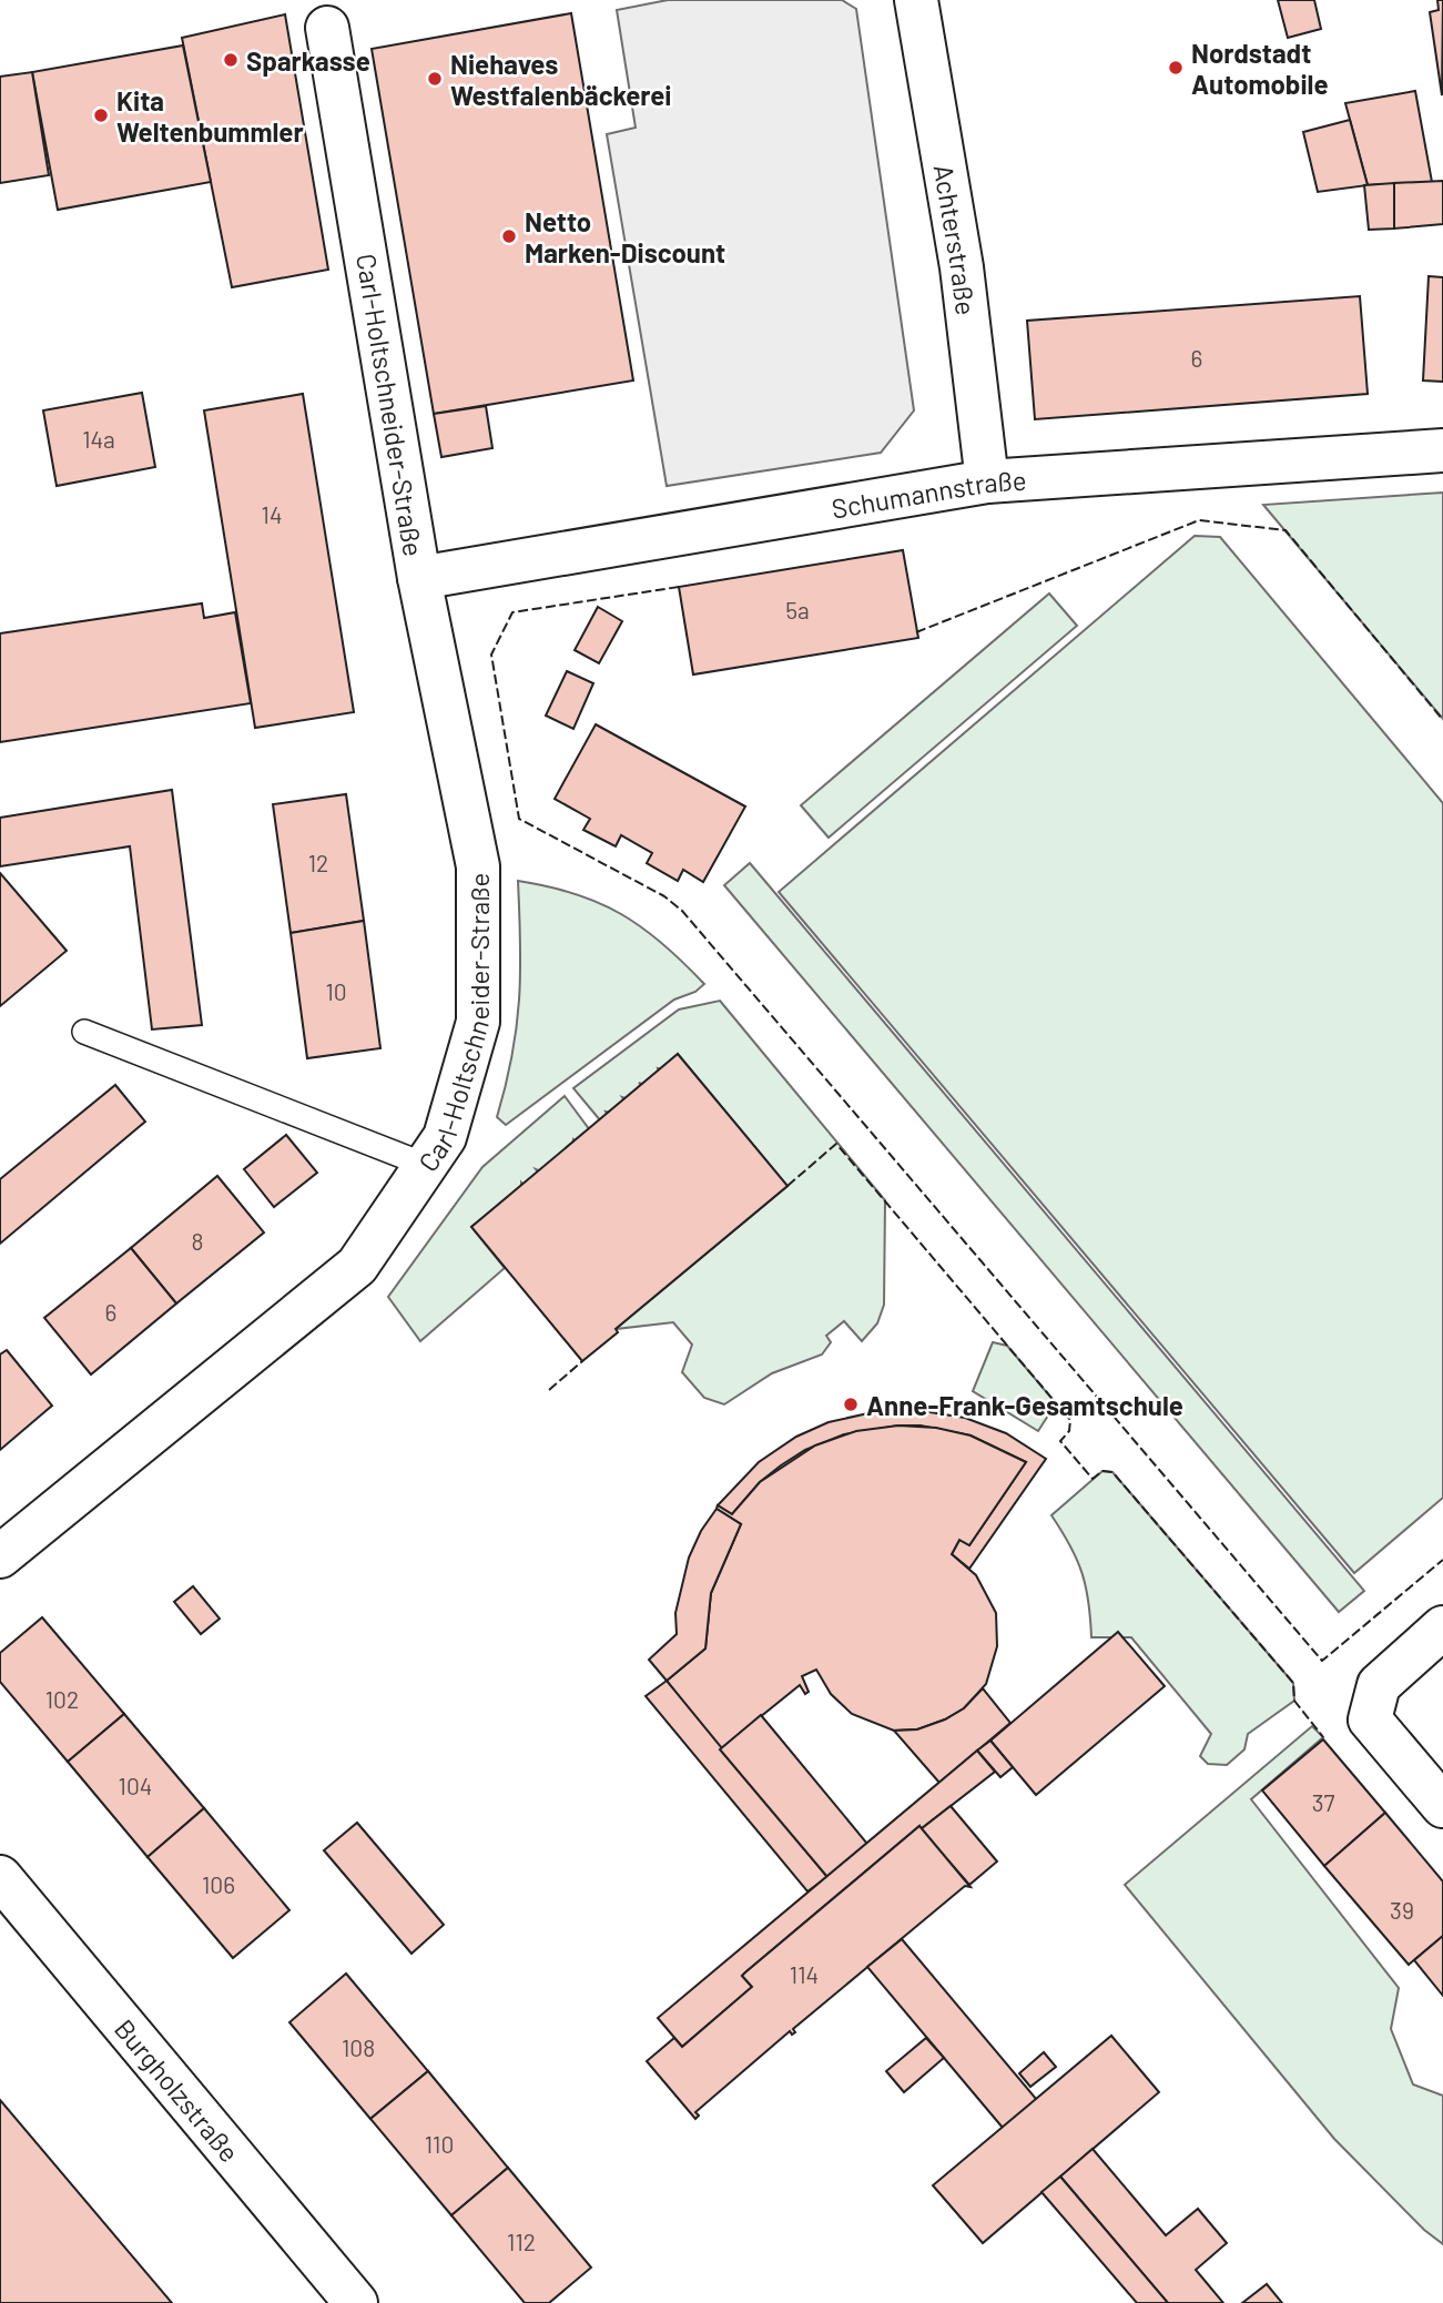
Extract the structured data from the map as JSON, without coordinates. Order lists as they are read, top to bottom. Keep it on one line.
{"streets":{"street":["Achterstraße","Carl-Holtschneider-Straße","Schumannstraße","Burgholzstraße"]},"crossings":[["Achterstraße","Schumannstraße"],["Carl-Holtschneider-Straße","Schumannstraße"]],"places":["Sparkasse","Nordstadt Automobile","Niehaves Westfalenbäckerei","Kita Weltenbummler","Netto Marken-Discount","Anne-Frank-Gesamtschule"],"house_numbers":["6","14a","14","5a","12","10","8","6","102","104","37","106","39","114","108","110","112"]}
